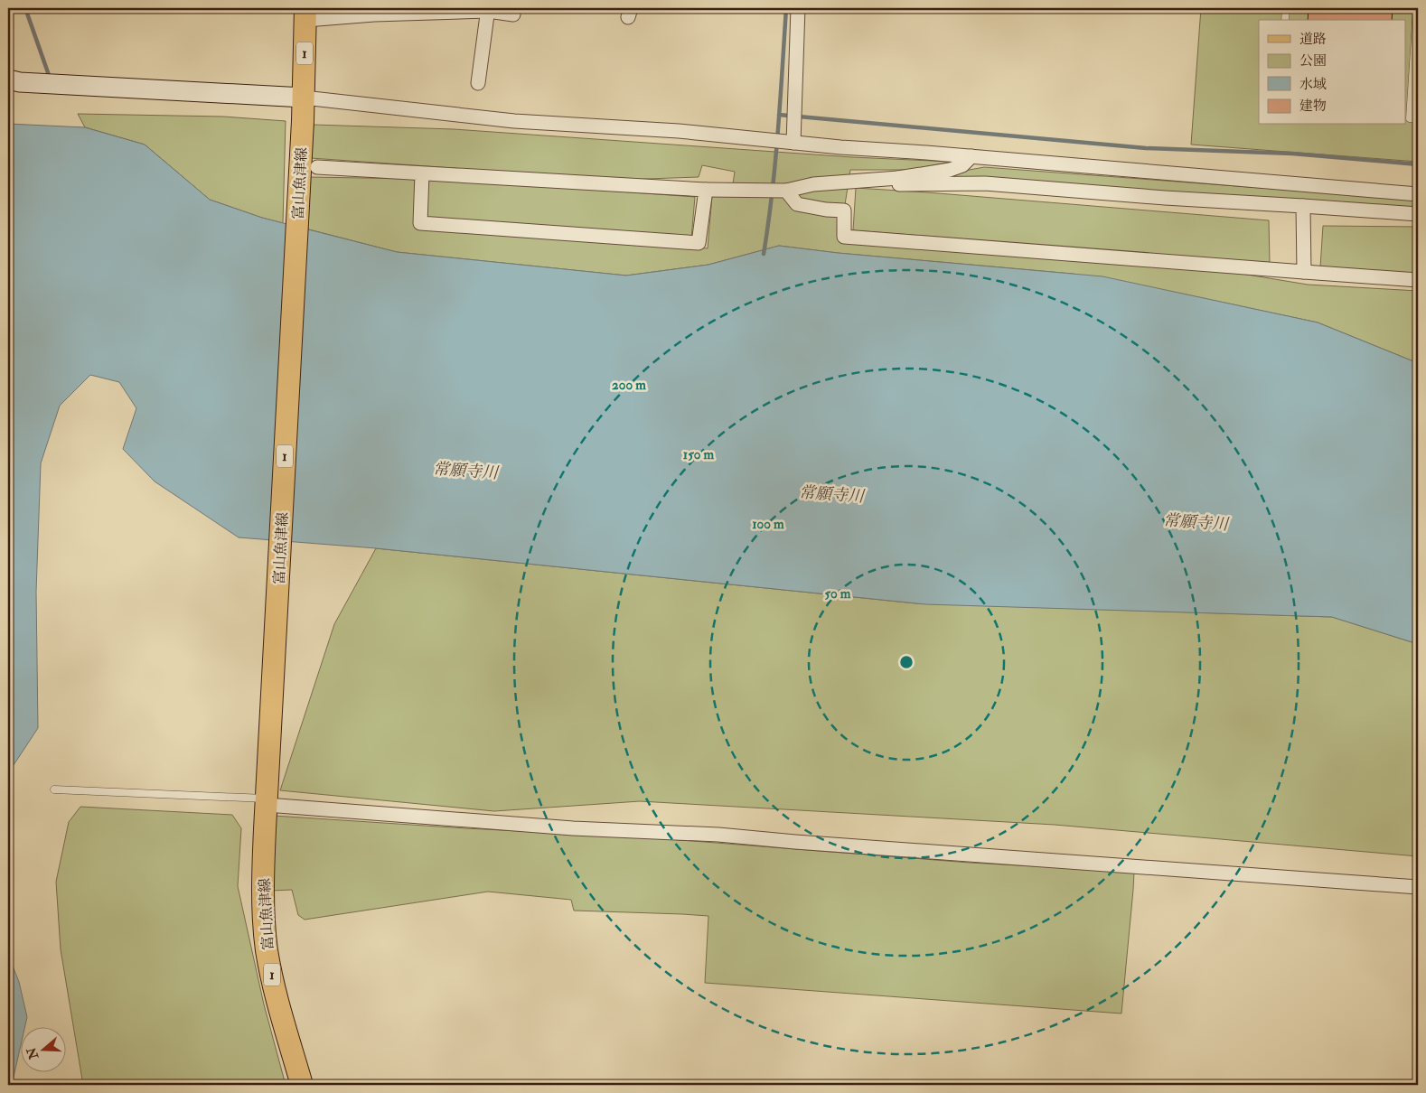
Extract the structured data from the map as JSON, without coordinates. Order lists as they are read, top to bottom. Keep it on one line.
{"streets":{"main road":["1","富山魚津線"]},"water":["常願寺川"],"legend":["道路","公園","水域","建物"],"north":"left","rings":["200 m","150 m","100 m","50 m"]}
